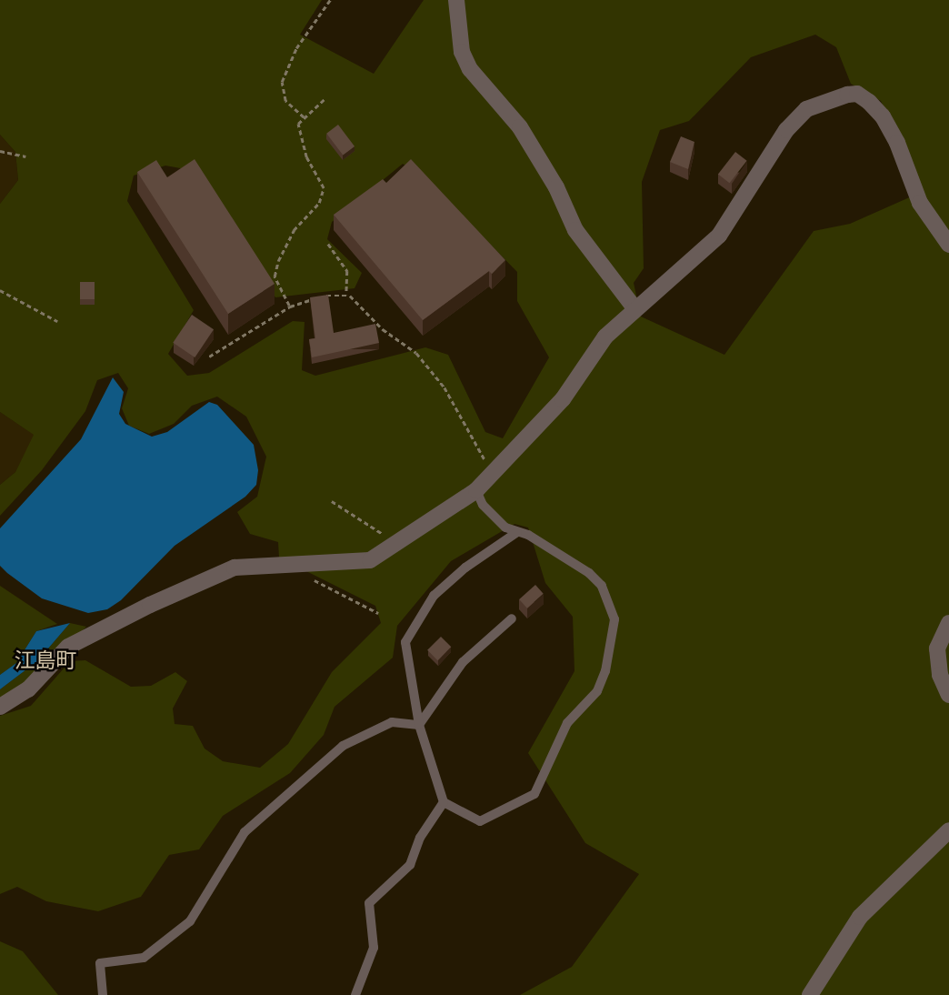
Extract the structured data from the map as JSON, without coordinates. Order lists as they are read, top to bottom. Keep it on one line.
{"districts":["江島町"]}
